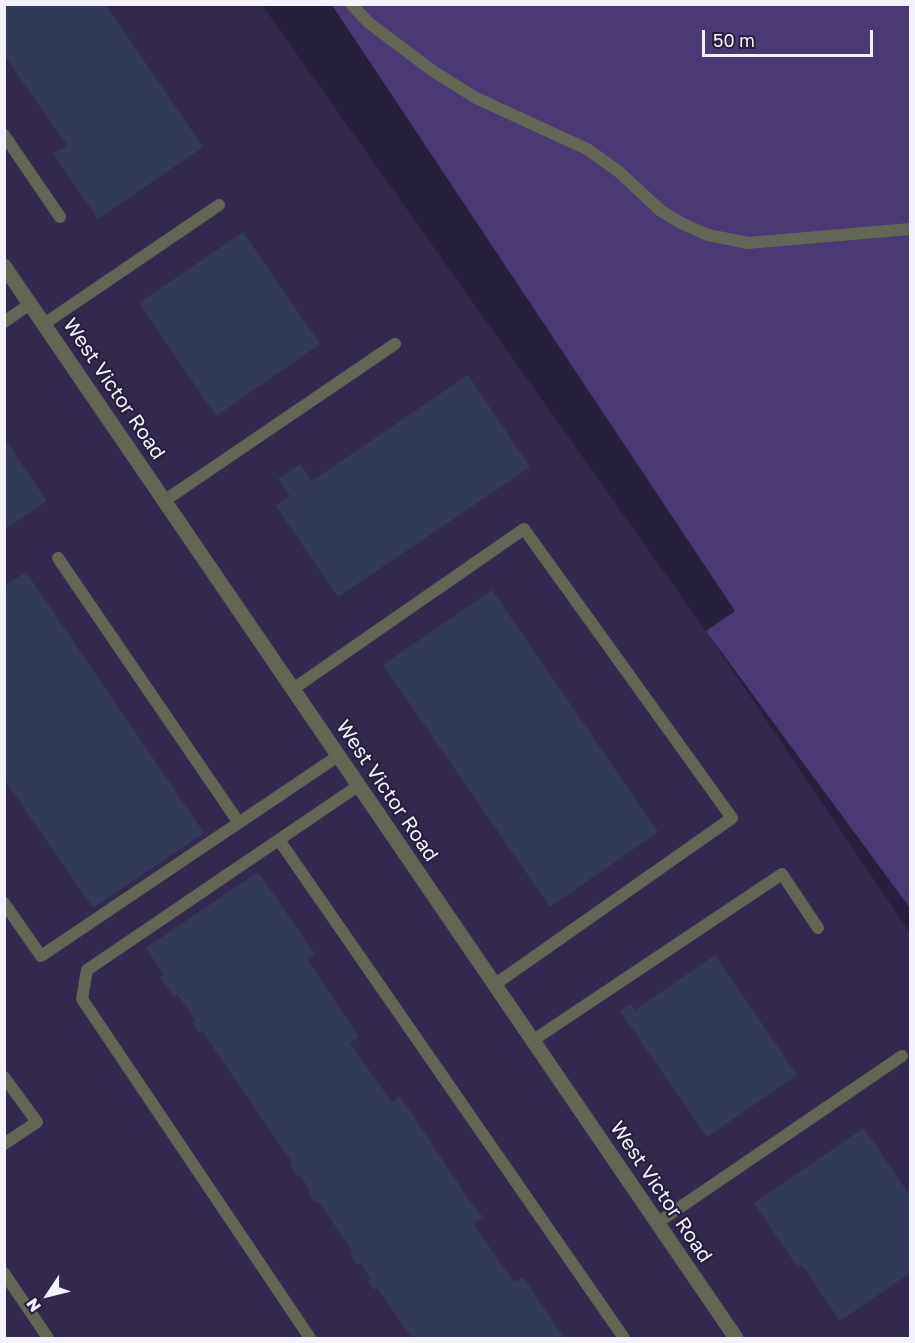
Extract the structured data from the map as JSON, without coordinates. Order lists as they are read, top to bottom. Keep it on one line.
{"streets":{"street":["West Victor Road"]},"scale_bar":"50 m","north":"bottom left"}
